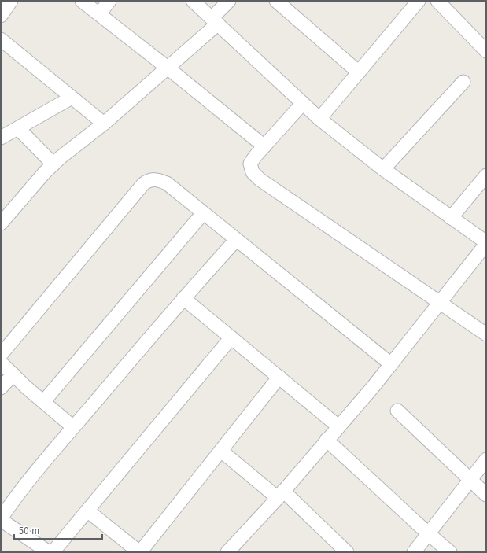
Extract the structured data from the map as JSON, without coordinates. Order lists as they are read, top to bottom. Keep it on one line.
{"scale_bar":"50 m"}
